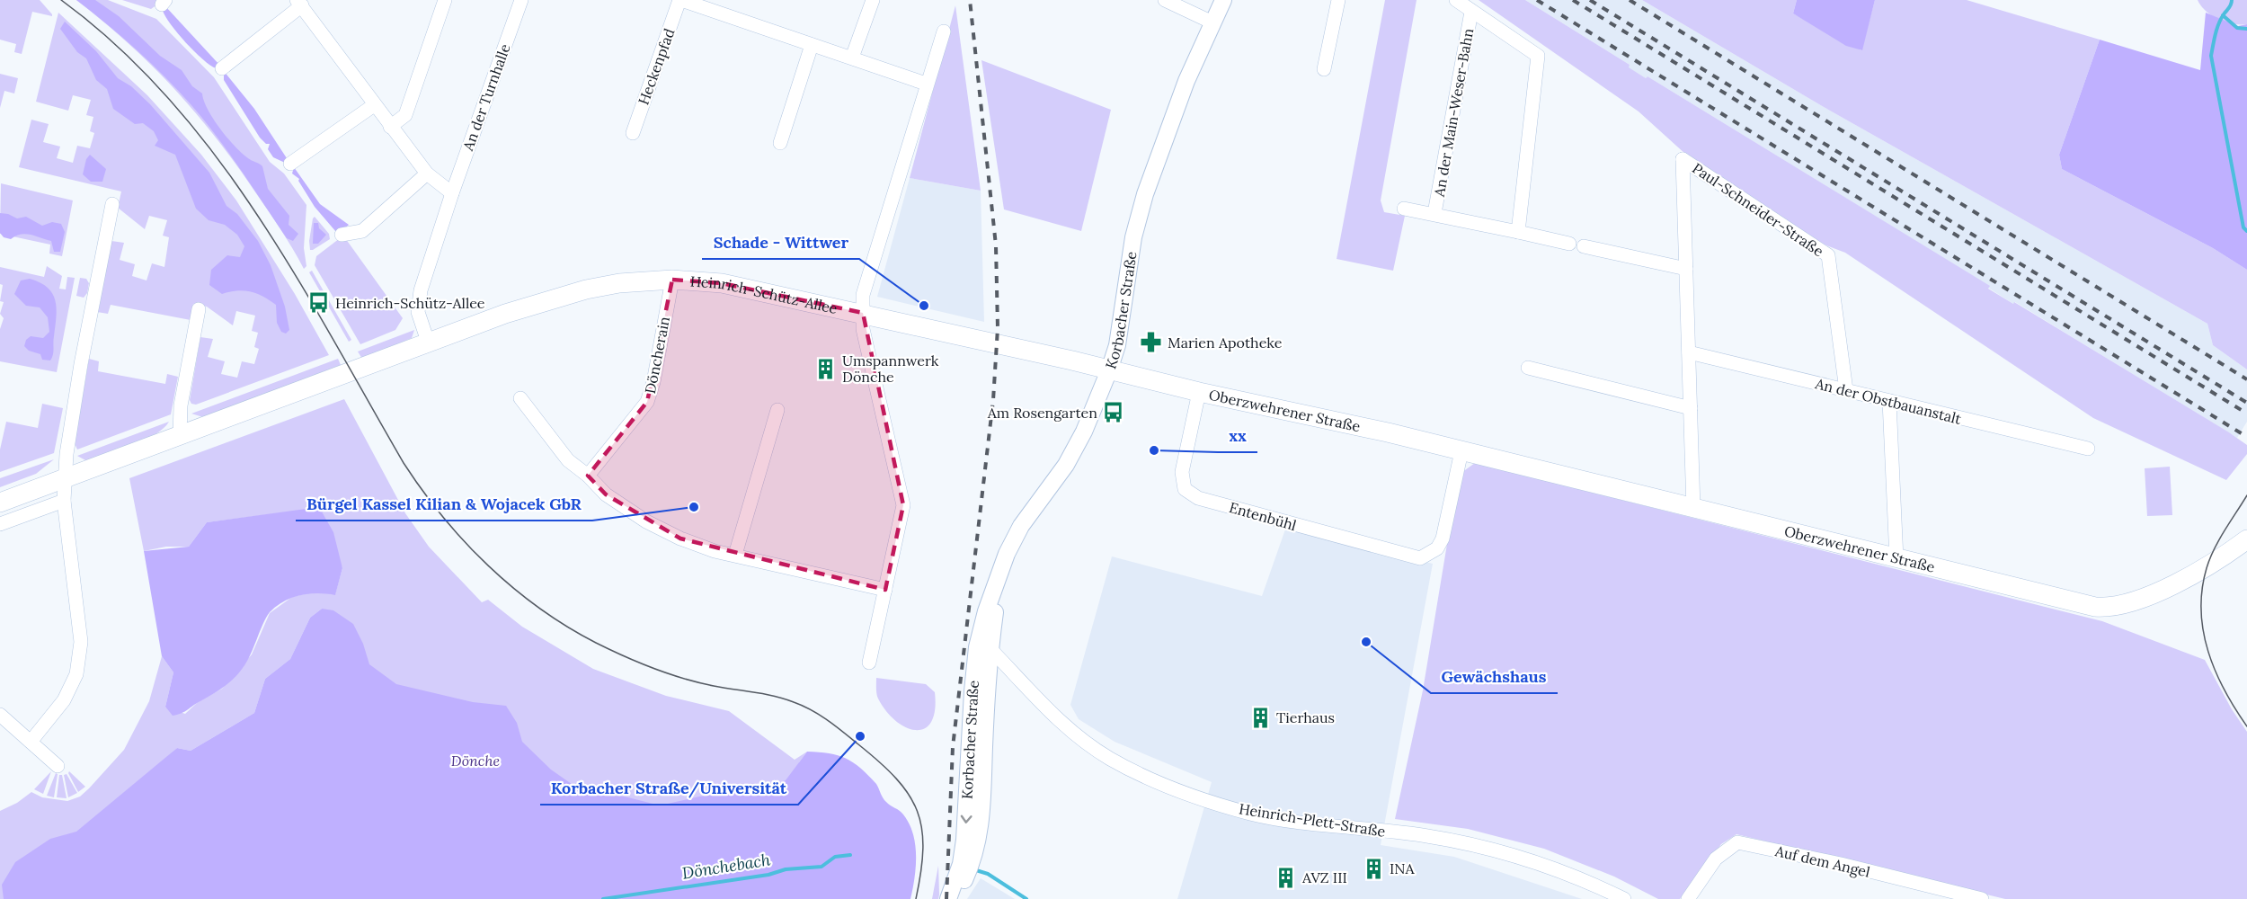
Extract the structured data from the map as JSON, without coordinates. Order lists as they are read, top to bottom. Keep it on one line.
{"streets":{"main road":["Heinrich-Schütz-Allee","Oberzwehrener Straße"],"street":["Heckenpfad","An der Turnhalle","An der Main-Weser-Bahn","Paul-Schneider-Straße","Korbacher Straße","Döncherain","An der Obstbauanstalt","Entenbühl","Heinrich-Plett-Straße","Auf dem Angel"]},"crossings":[["An der Turnhalle","Heinrich-Schütz-Allee"],["Paul-Schneider-Straße","An der Obstbauanstalt"],["Heinrich-Schütz-Allee","Korbacher Straße"],["Heinrich-Schütz-Allee","Döncherain"],["Heinrich-Schütz-Allee","Oberzwehrener Straße"],["Korbacher Straße","Oberzwehrener Straße"],["Korbacher Straße","Heinrich-Plett-Straße"],["Oberzwehrener Straße","Entenbühl"]],"water":["Dönchebach"],"parks":["Dönche"],"places":{"bus stop":["Heinrich-Schütz-Allee","Am Rosengarten"],"other":["Schade - Wittwer","xx","Bürgel Kassel Kilian & Wojacek GbR","Gewächshaus","Korbacher Straße/Universität"],"pharmacy":["Marien Apotheke"],"building":["Umspannwerk Dönche","Tierhaus","INA","AVZ III"]}}
